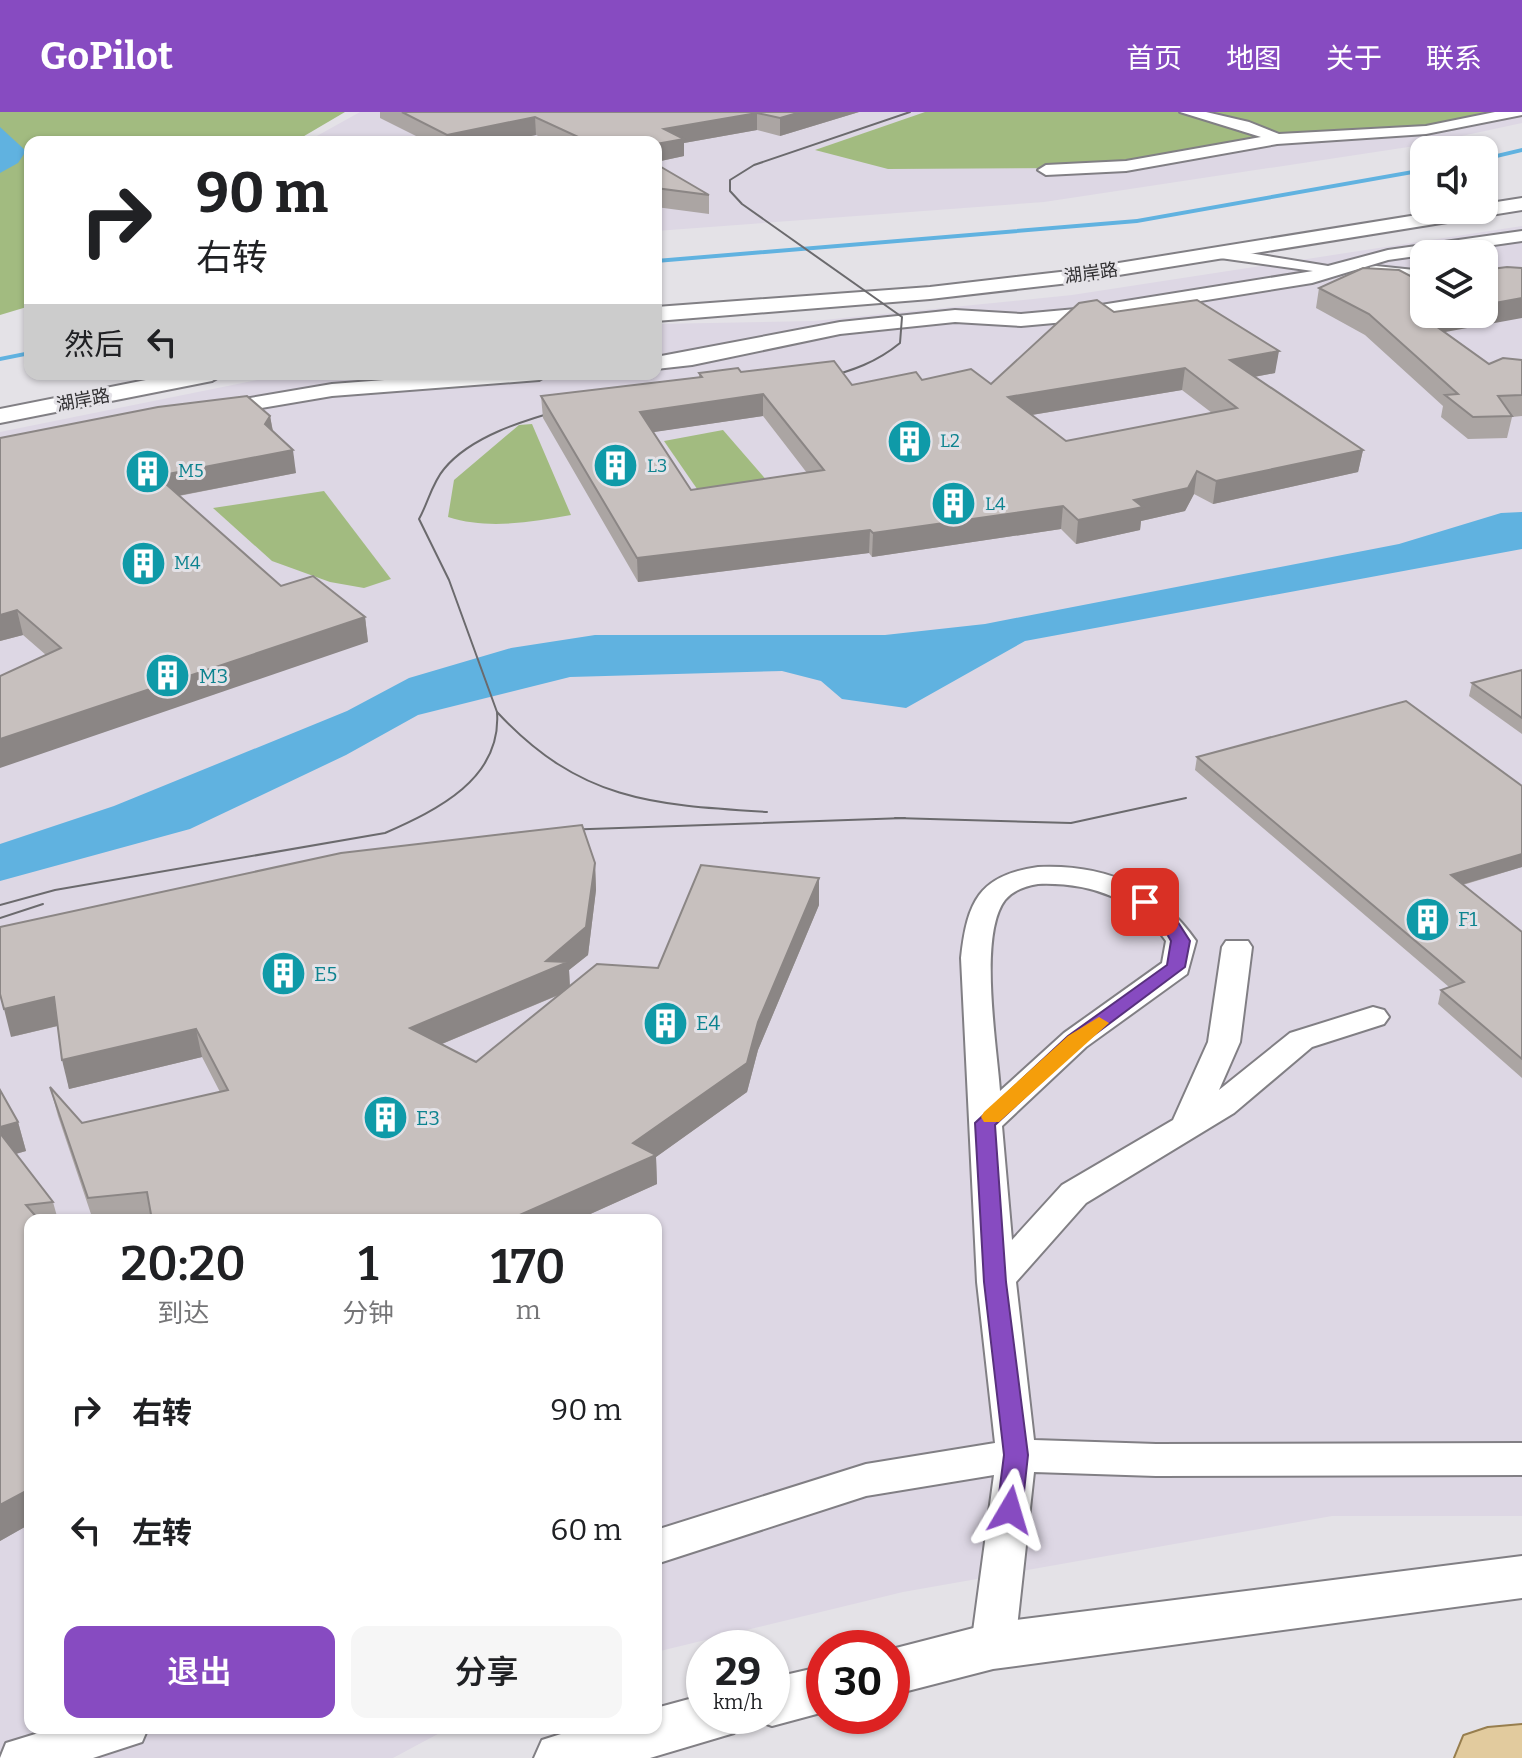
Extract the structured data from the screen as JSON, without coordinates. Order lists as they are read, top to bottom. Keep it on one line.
{"streets":{"street":["湖岸路"]},"places":{"building":["L2","L3","M5","L4","M4","M3","F1","E5","E4","E3"]},"page":{"header":"GoPilot","nav":["首页","地图","关于","联系"],"turn":["90 m","右转"],"then":"然后","eta":["20:20","到达","1","分钟","170","m"],"list":[{"name":"右转","value":"90 m"},{"name":"左转","value":"60 m"}],"buttons":["退出","分享"],"speed":"29 km/h","limit":"30"}}
